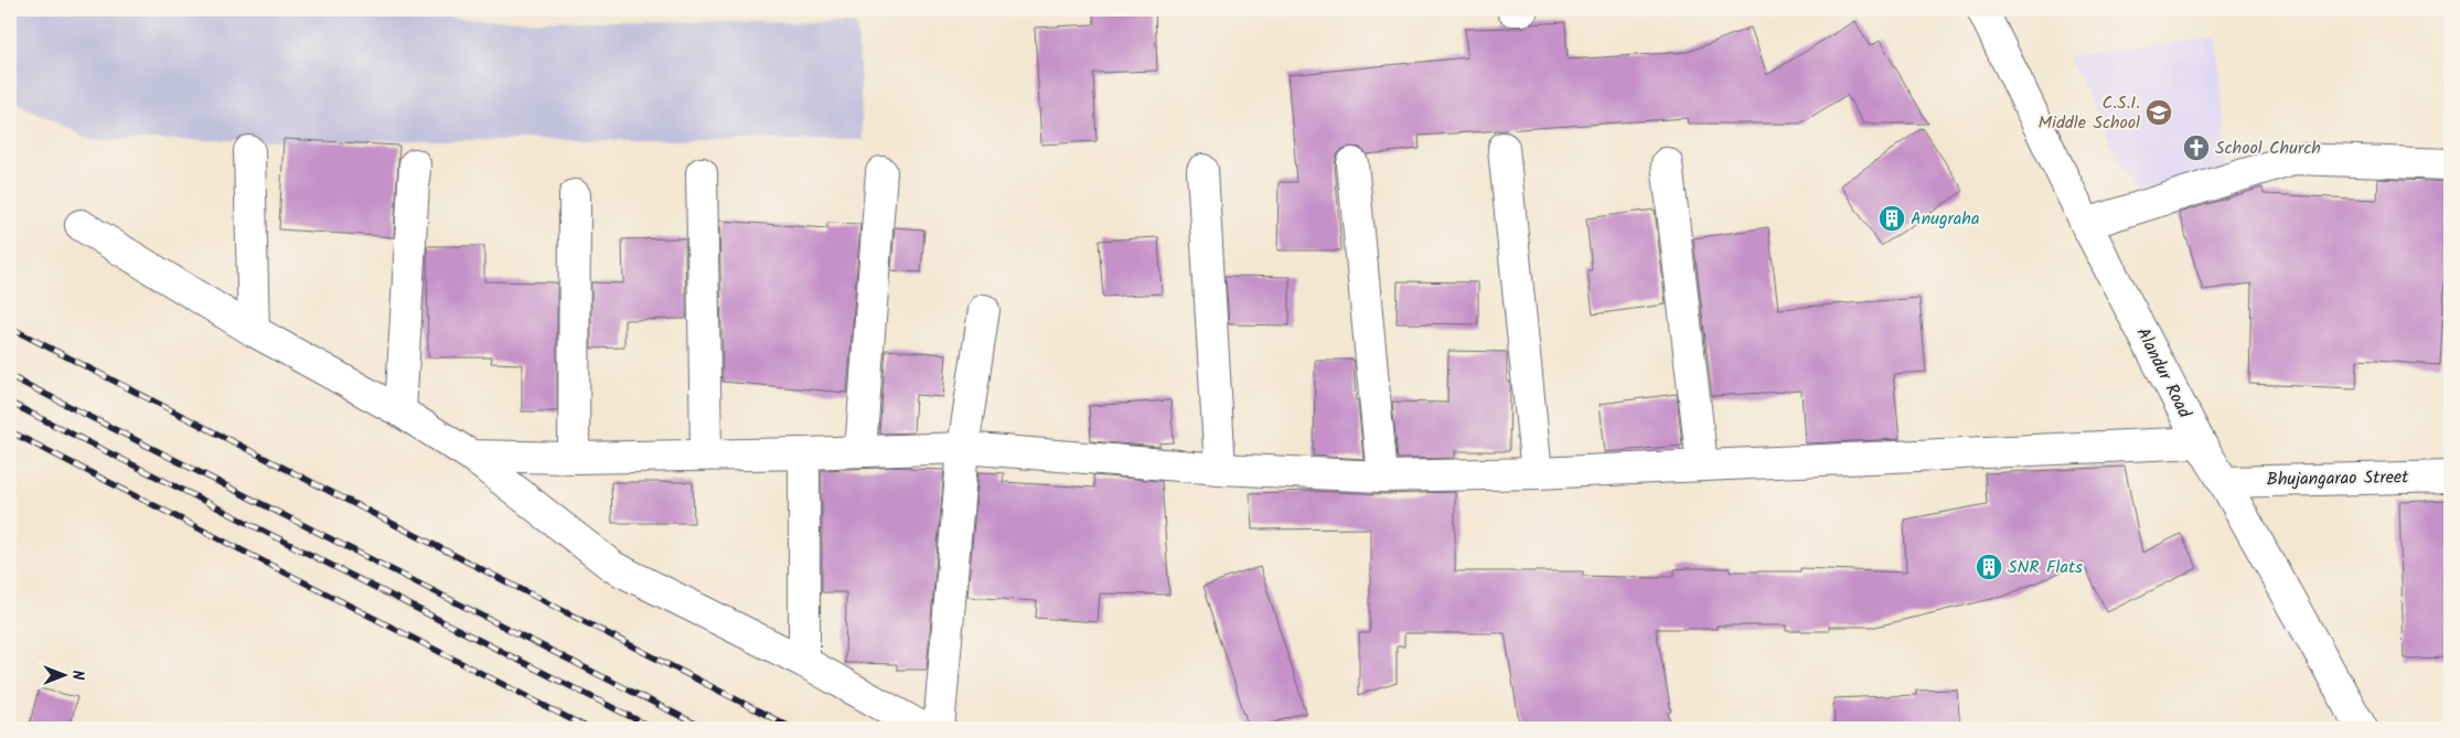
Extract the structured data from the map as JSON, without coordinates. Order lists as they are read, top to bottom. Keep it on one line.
{"streets":{"street":["Alandur Road","Bhujangarao Street"]},"crossings":[["Alandur Road","Bhujangarao Street"]],"places":{"school or university":["C.S.I. Middle School"],"church":["School Church"],"building":["Anugraha","SNR Flats"]},"north":"right"}
